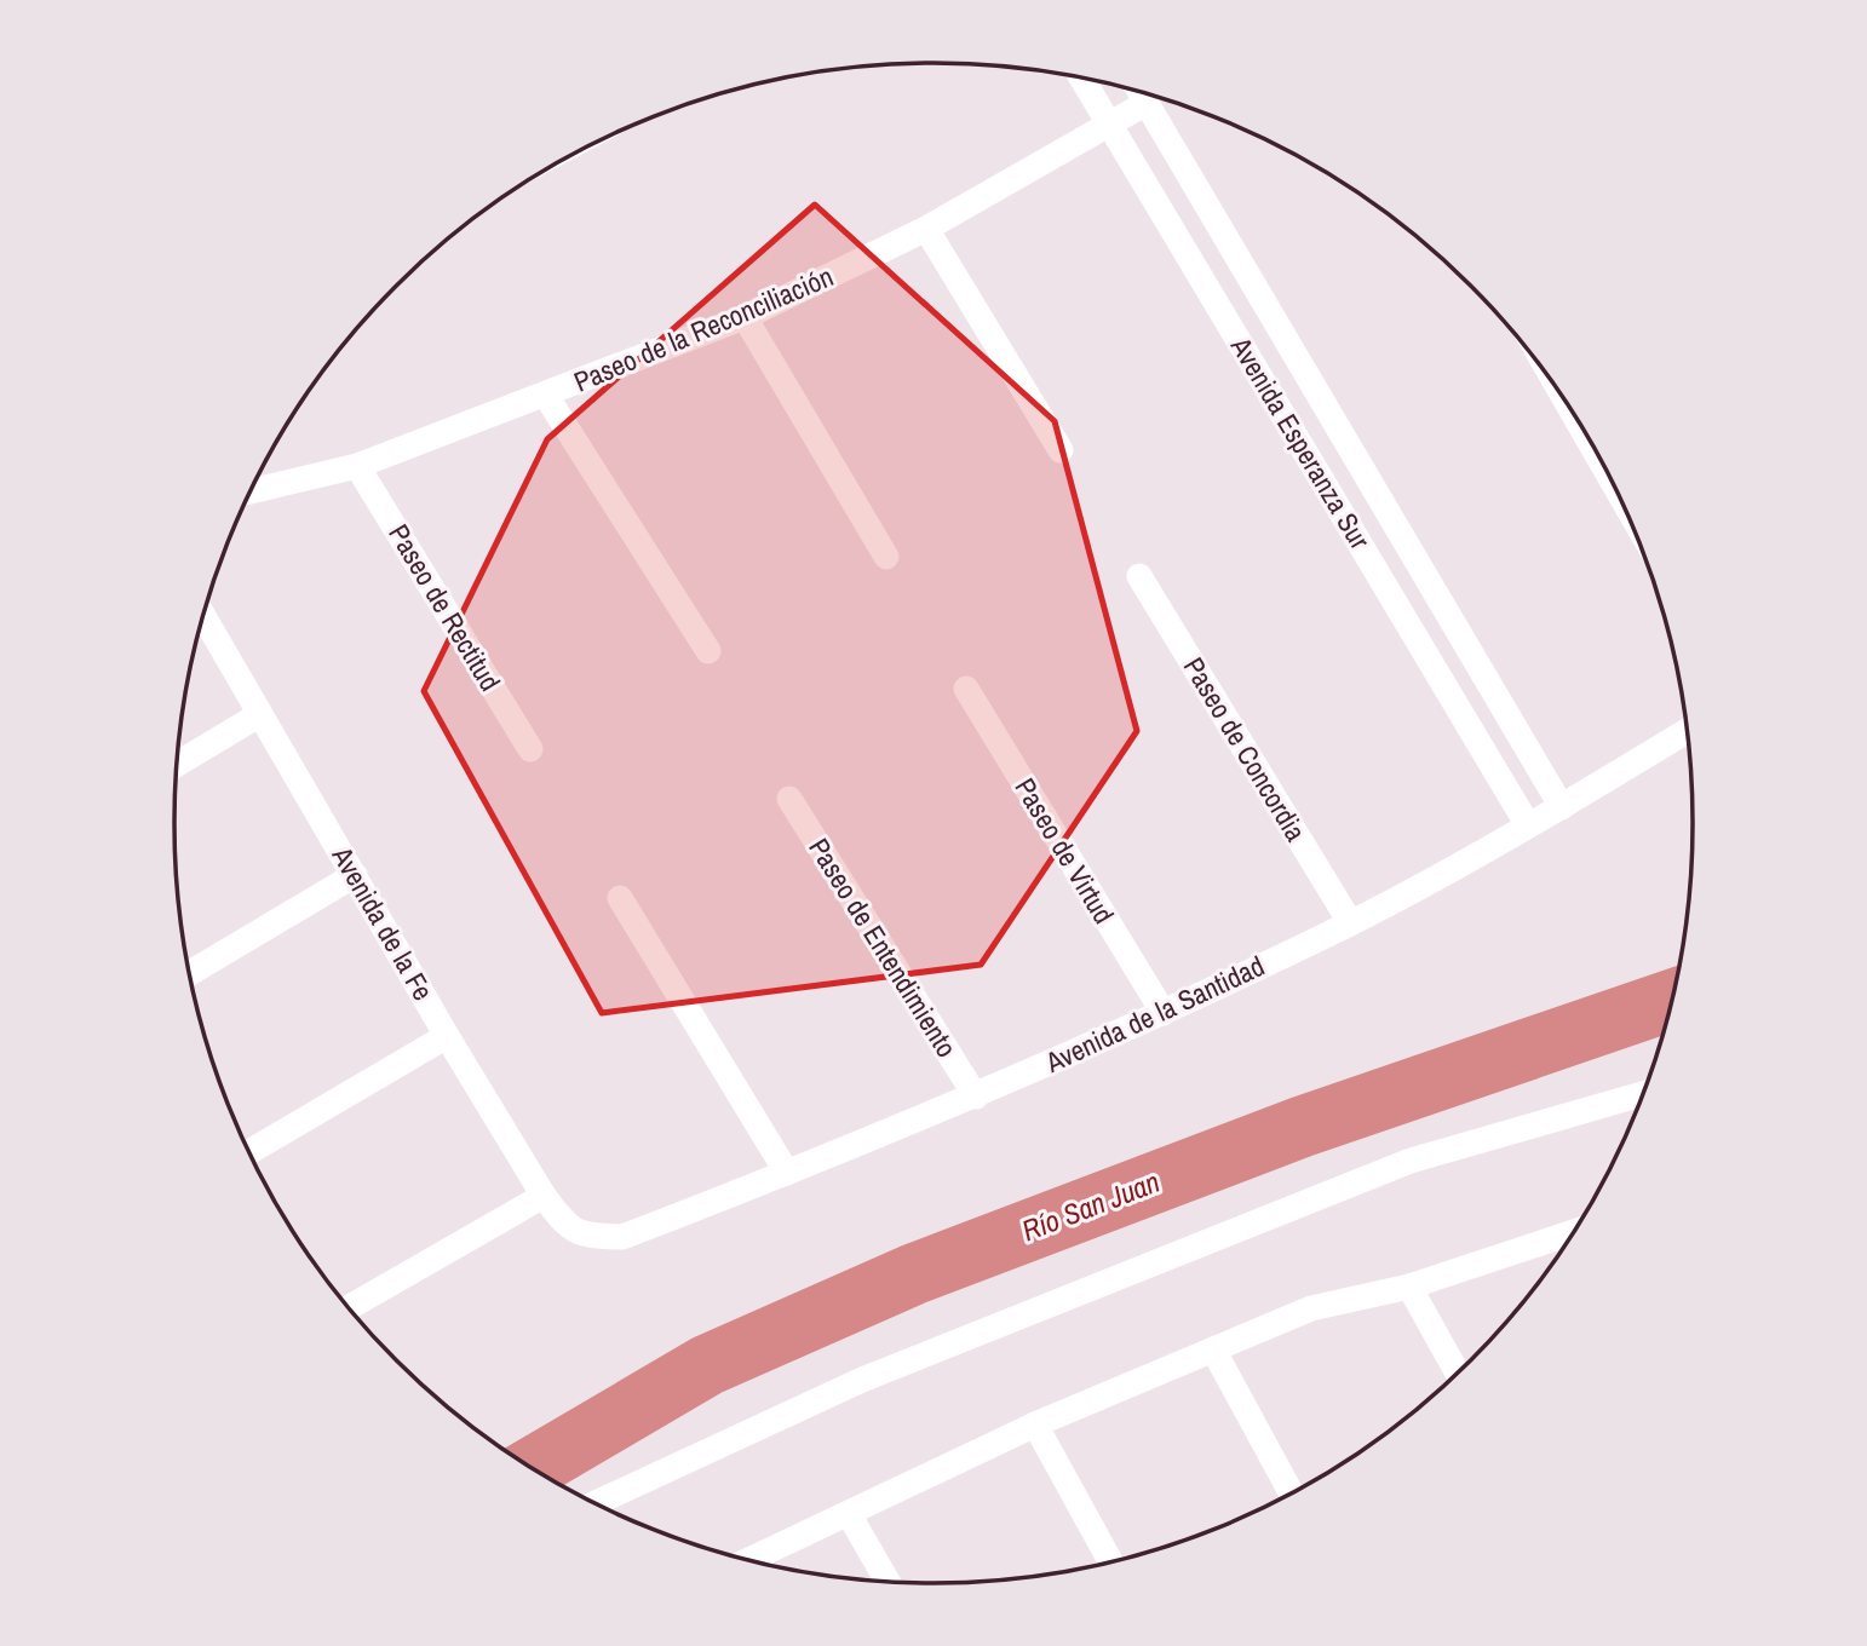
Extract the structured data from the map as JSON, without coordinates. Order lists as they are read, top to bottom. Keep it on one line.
{"streets":{"street":["Paseo de la Reconciliación","Avenida Esperanza Sur","Paseo de Rectitud","Paseo de Concordia","Paseo de Virtud","Avenida de la Fe","Paseo de Entendimiento","Avenida de la Santidad"]},"crossings":[["Paseo de la Reconciliación","Avenida Esperanza Sur"],["Paseo de la Reconciliación","Paseo de Rectitud"],["Avenida Esperanza Sur","Avenida de la Santidad"],["Paseo de Concordia","Avenida de la Santidad"],["Paseo de Virtud","Avenida de la Santidad"],["Avenida de la Fe","Avenida de la Santidad"],["Paseo de Entendimiento","Avenida de la Santidad"]],"water":["Río San Juan"]}
